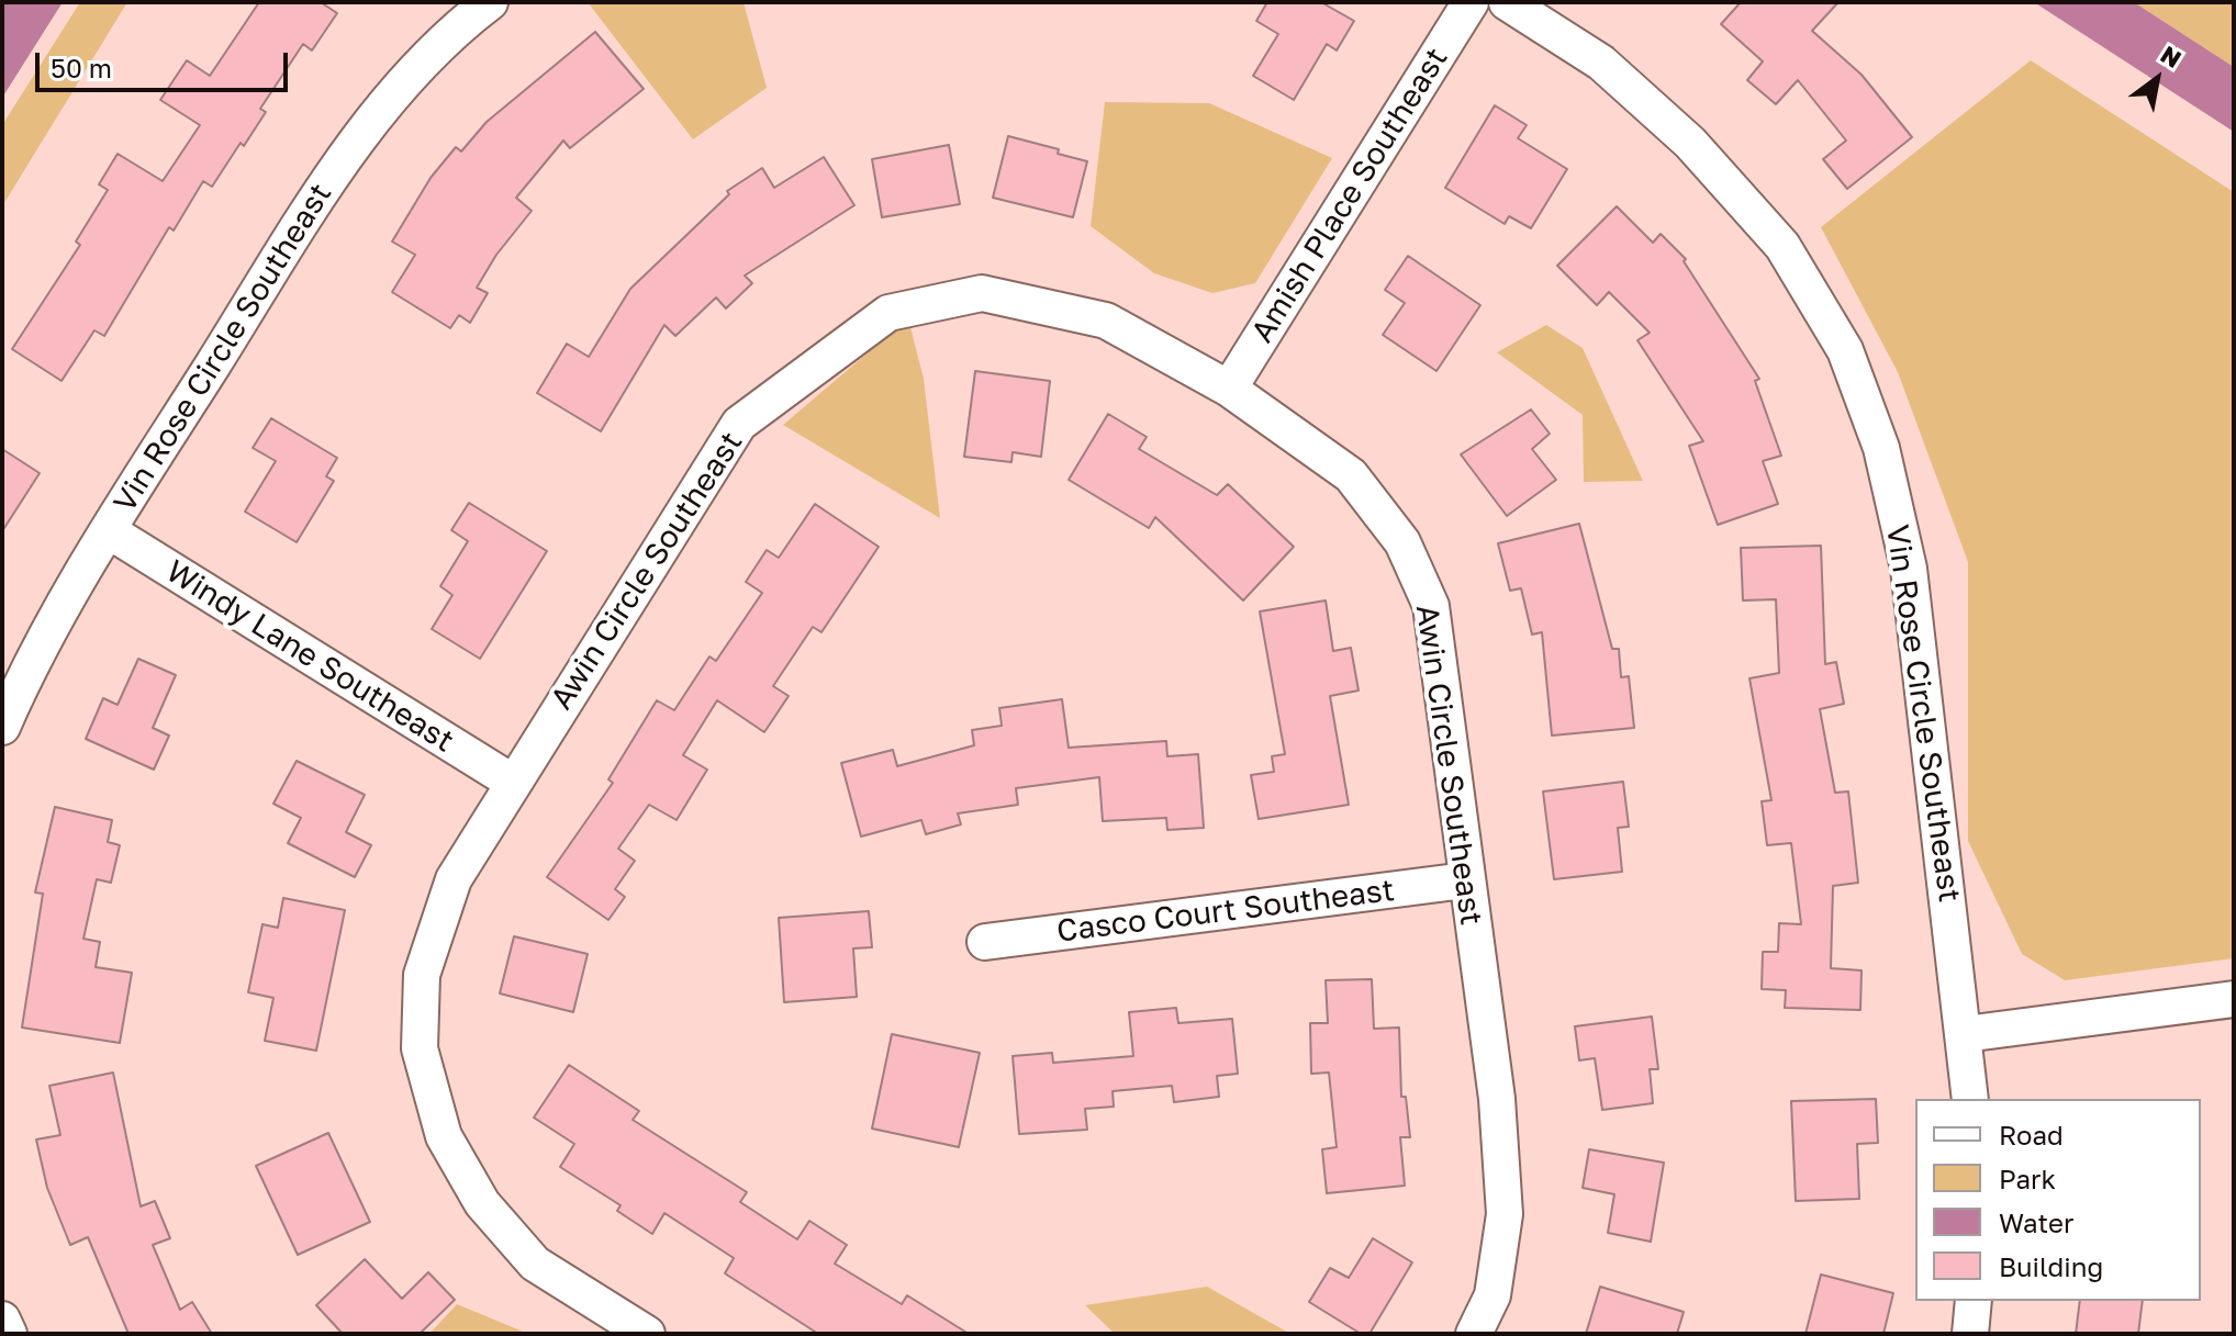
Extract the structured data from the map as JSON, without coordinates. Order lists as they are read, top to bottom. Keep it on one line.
{"streets":{"street":["Amish Place Southeast","Vin Rose Circle Southeast","Awin Circle Southeast","Windy Lane Southeast","Casco Court Southeast"]},"crossings":[["Amish Place Southeast","Awin Circle Southeast"],["Vin Rose Circle Southeast","Windy Lane Southeast"],["Awin Circle Southeast","Windy Lane Southeast"],["Awin Circle Southeast","Casco Court Southeast"]],"legend":["Road","Park","Water","Building"],"scale_bar":"50 m","north":"top right"}
